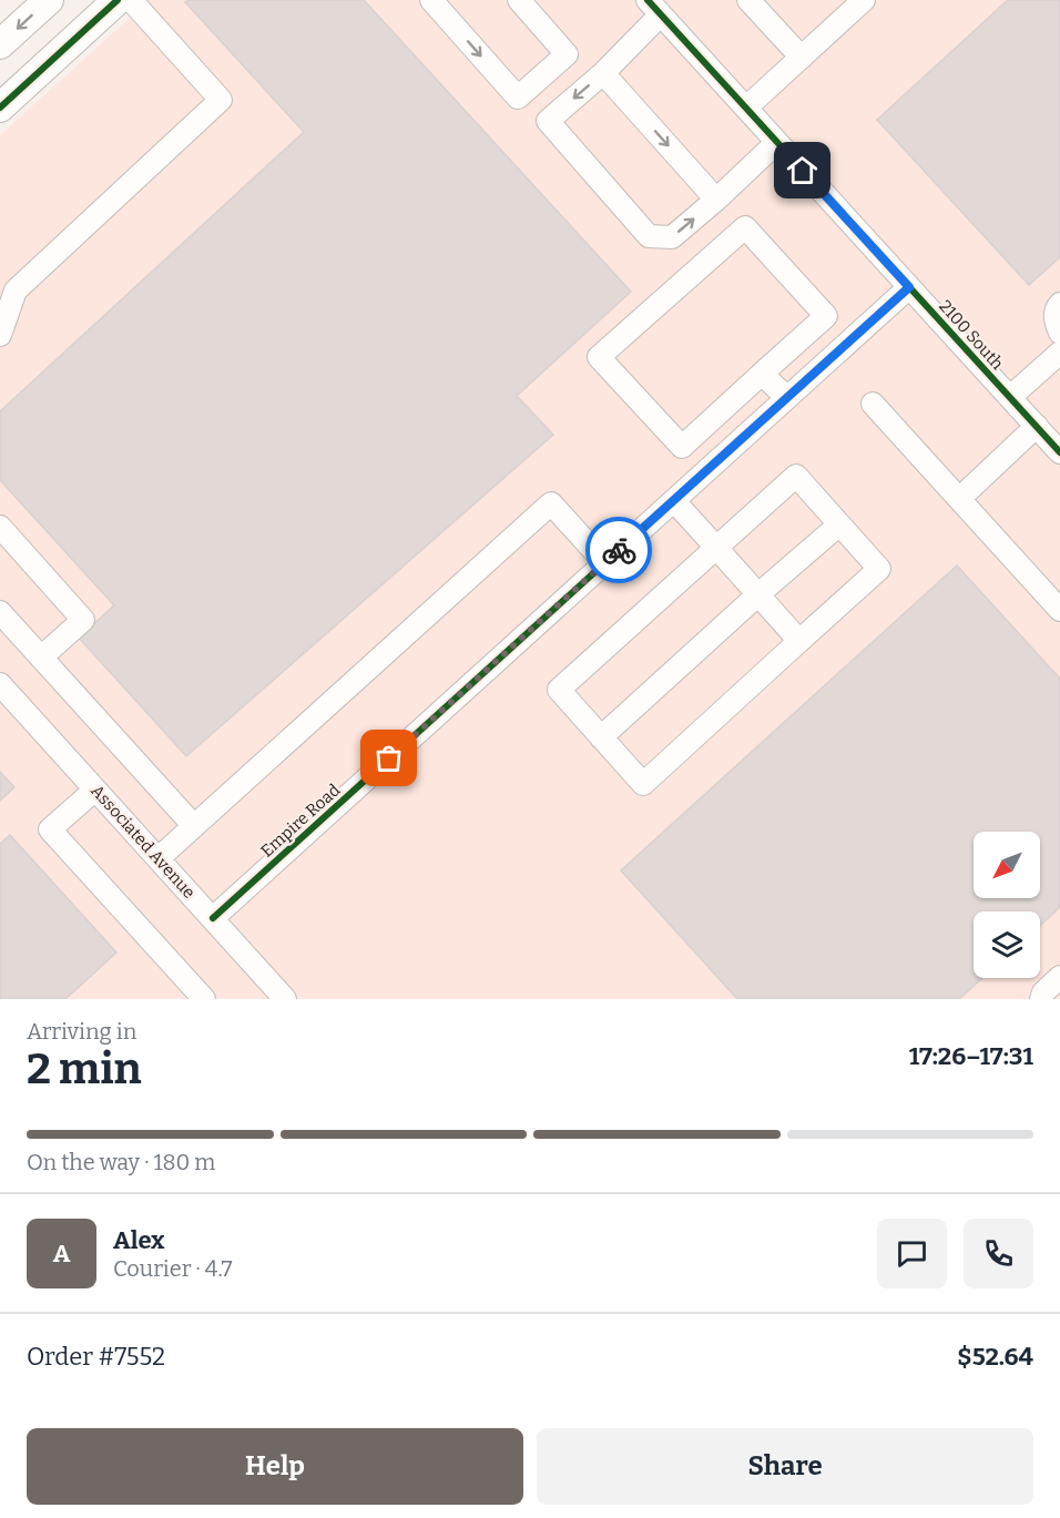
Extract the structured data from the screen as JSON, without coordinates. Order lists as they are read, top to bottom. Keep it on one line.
{"streets":{"street":["2100 South","Empire Road","Associated Avenue"]},"crossings":[["2100 South","Empire Road"],["Empire Road","Associated Avenue"]],"north":"bottom left","page":{"heading":["2 min","Arriving in","17:26–17:31"],"panel":["Alex","Courier · 4.7","Order #7552","$52.64"],"bar":"On the way · 180 m","round":"A","buttons":["Help","Share"]}}
